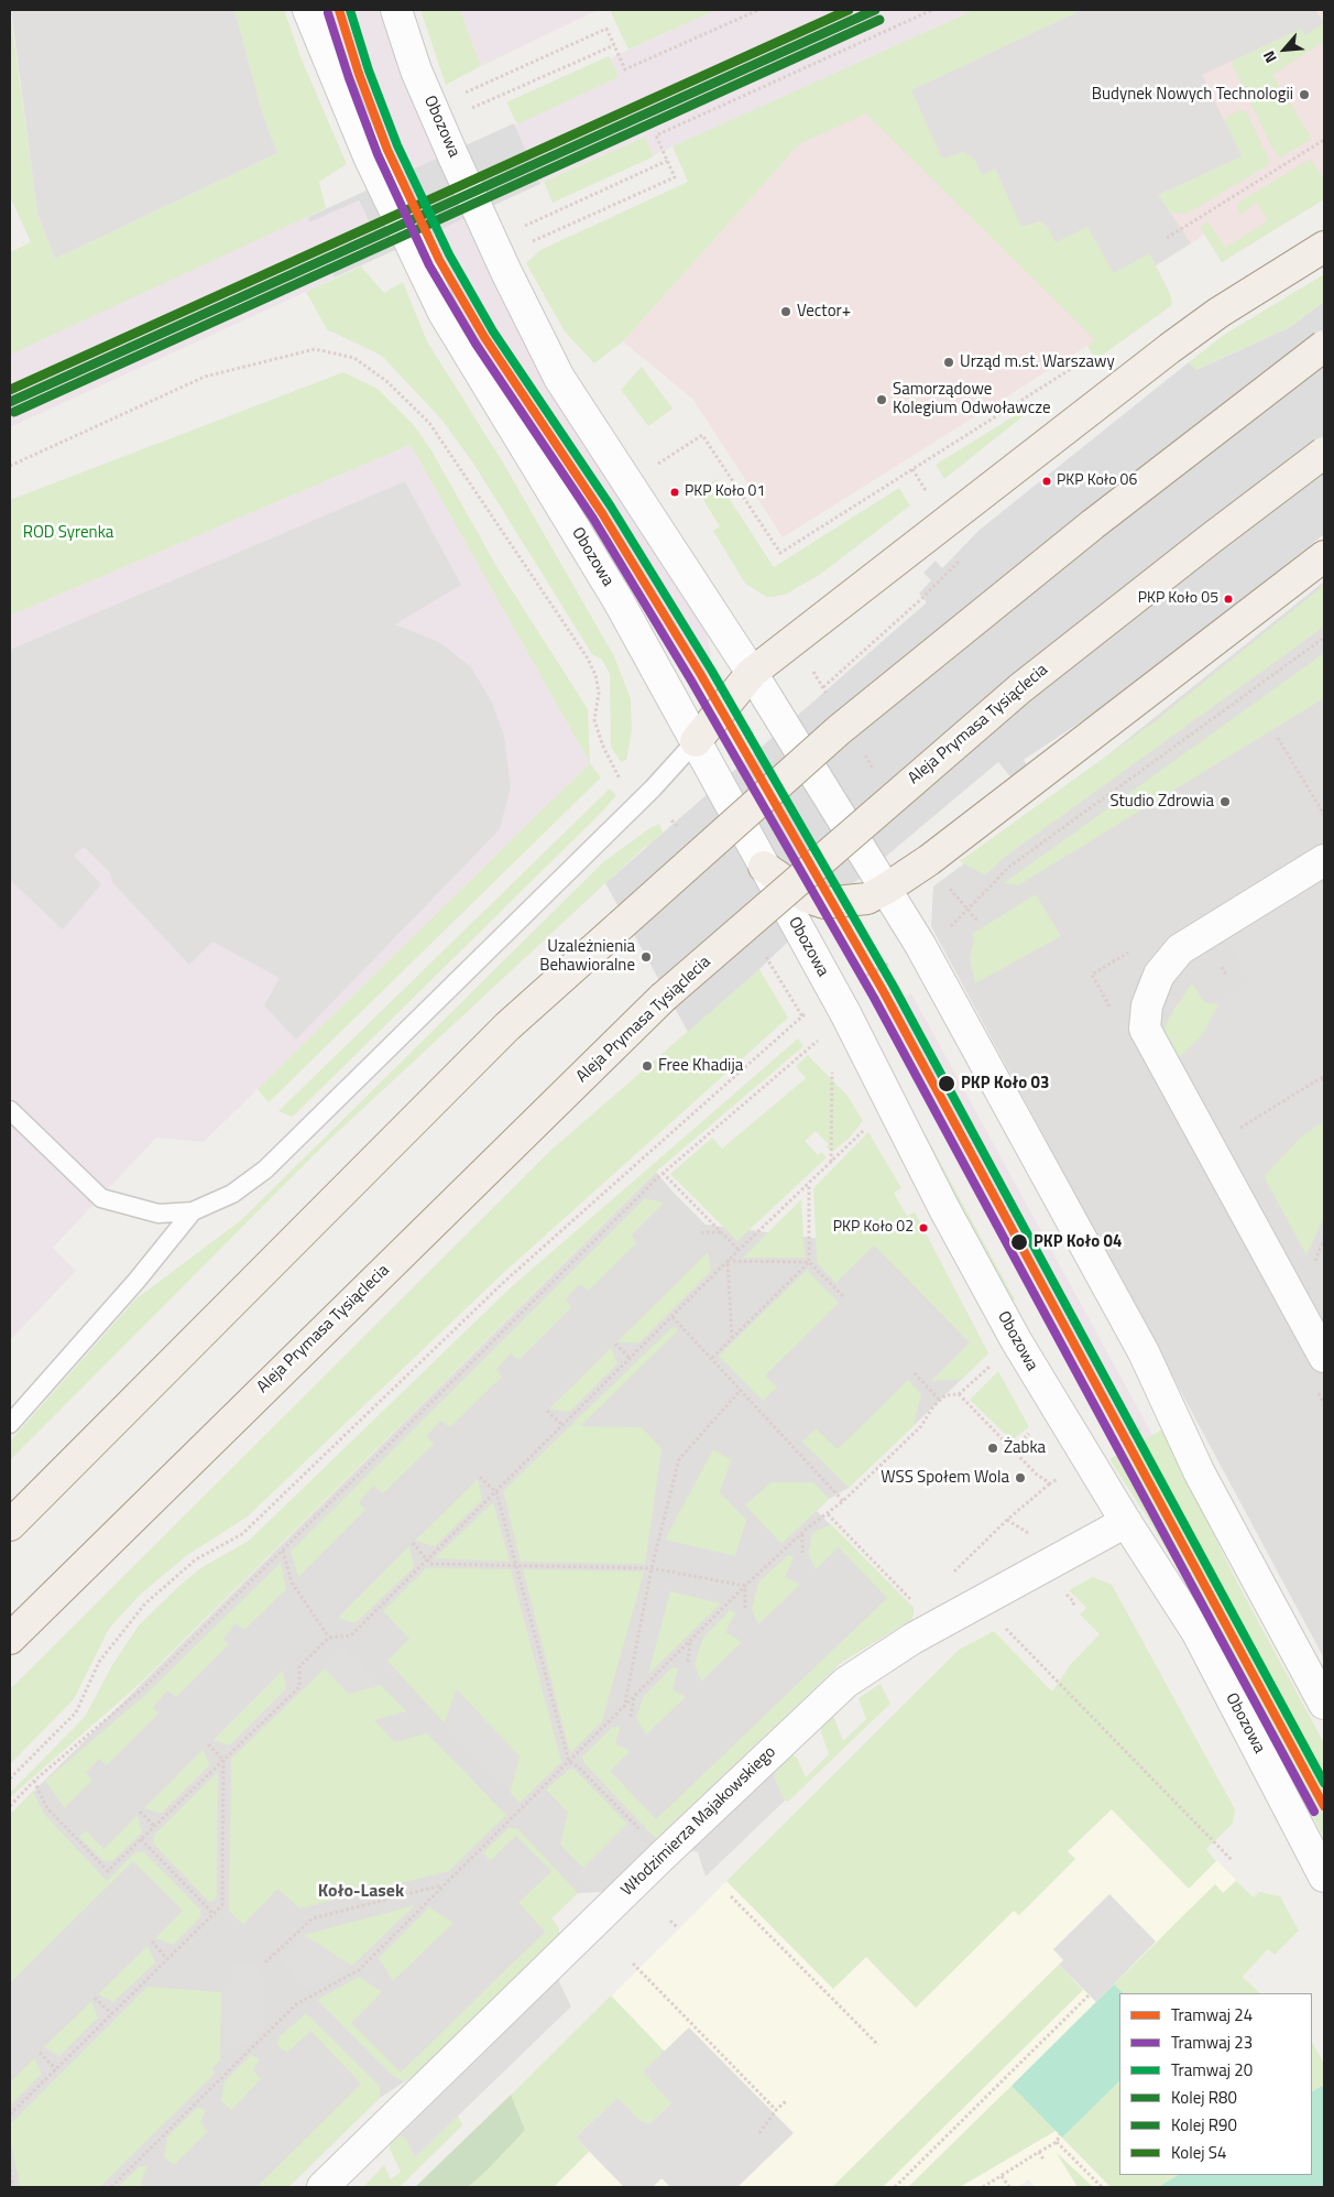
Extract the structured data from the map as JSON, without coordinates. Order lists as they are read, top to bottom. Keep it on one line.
{"streets":{"main road":["Aleja Prymasa Tysiąclecia"],"street":["Obozowa","Włodzimierza Majakowskiego"]},"crossings":[["Obozowa","Włodzimierza Majakowskiego"]],"districts":["Koło-Lasek"],"parks":["ROD Syrenka"],"places":["Budynek Nowych Technologii","Vector+","Urząd m.st. Warszawy","Samorządowe Kolegium Odwoławcze","PKP Koło 06","PKP Koło 01","PKP Koło 05","Studio Zdrowia","Uzależnienia Behawioralne","Free Khadija","PKP Koło 03","PKP Koło 02","PKP Koło 04","Żabka","WSS Społem Wola"],"lines":["tram line 24","tram line 20","rail line R80","rail line S4","tram line 23","rail line R90"],"legend":["Tramwaj 24","Tramwaj 23","Tramwaj 20","Kolej R80","Kolej R90","Kolej S4"],"north":"bottom left"}
